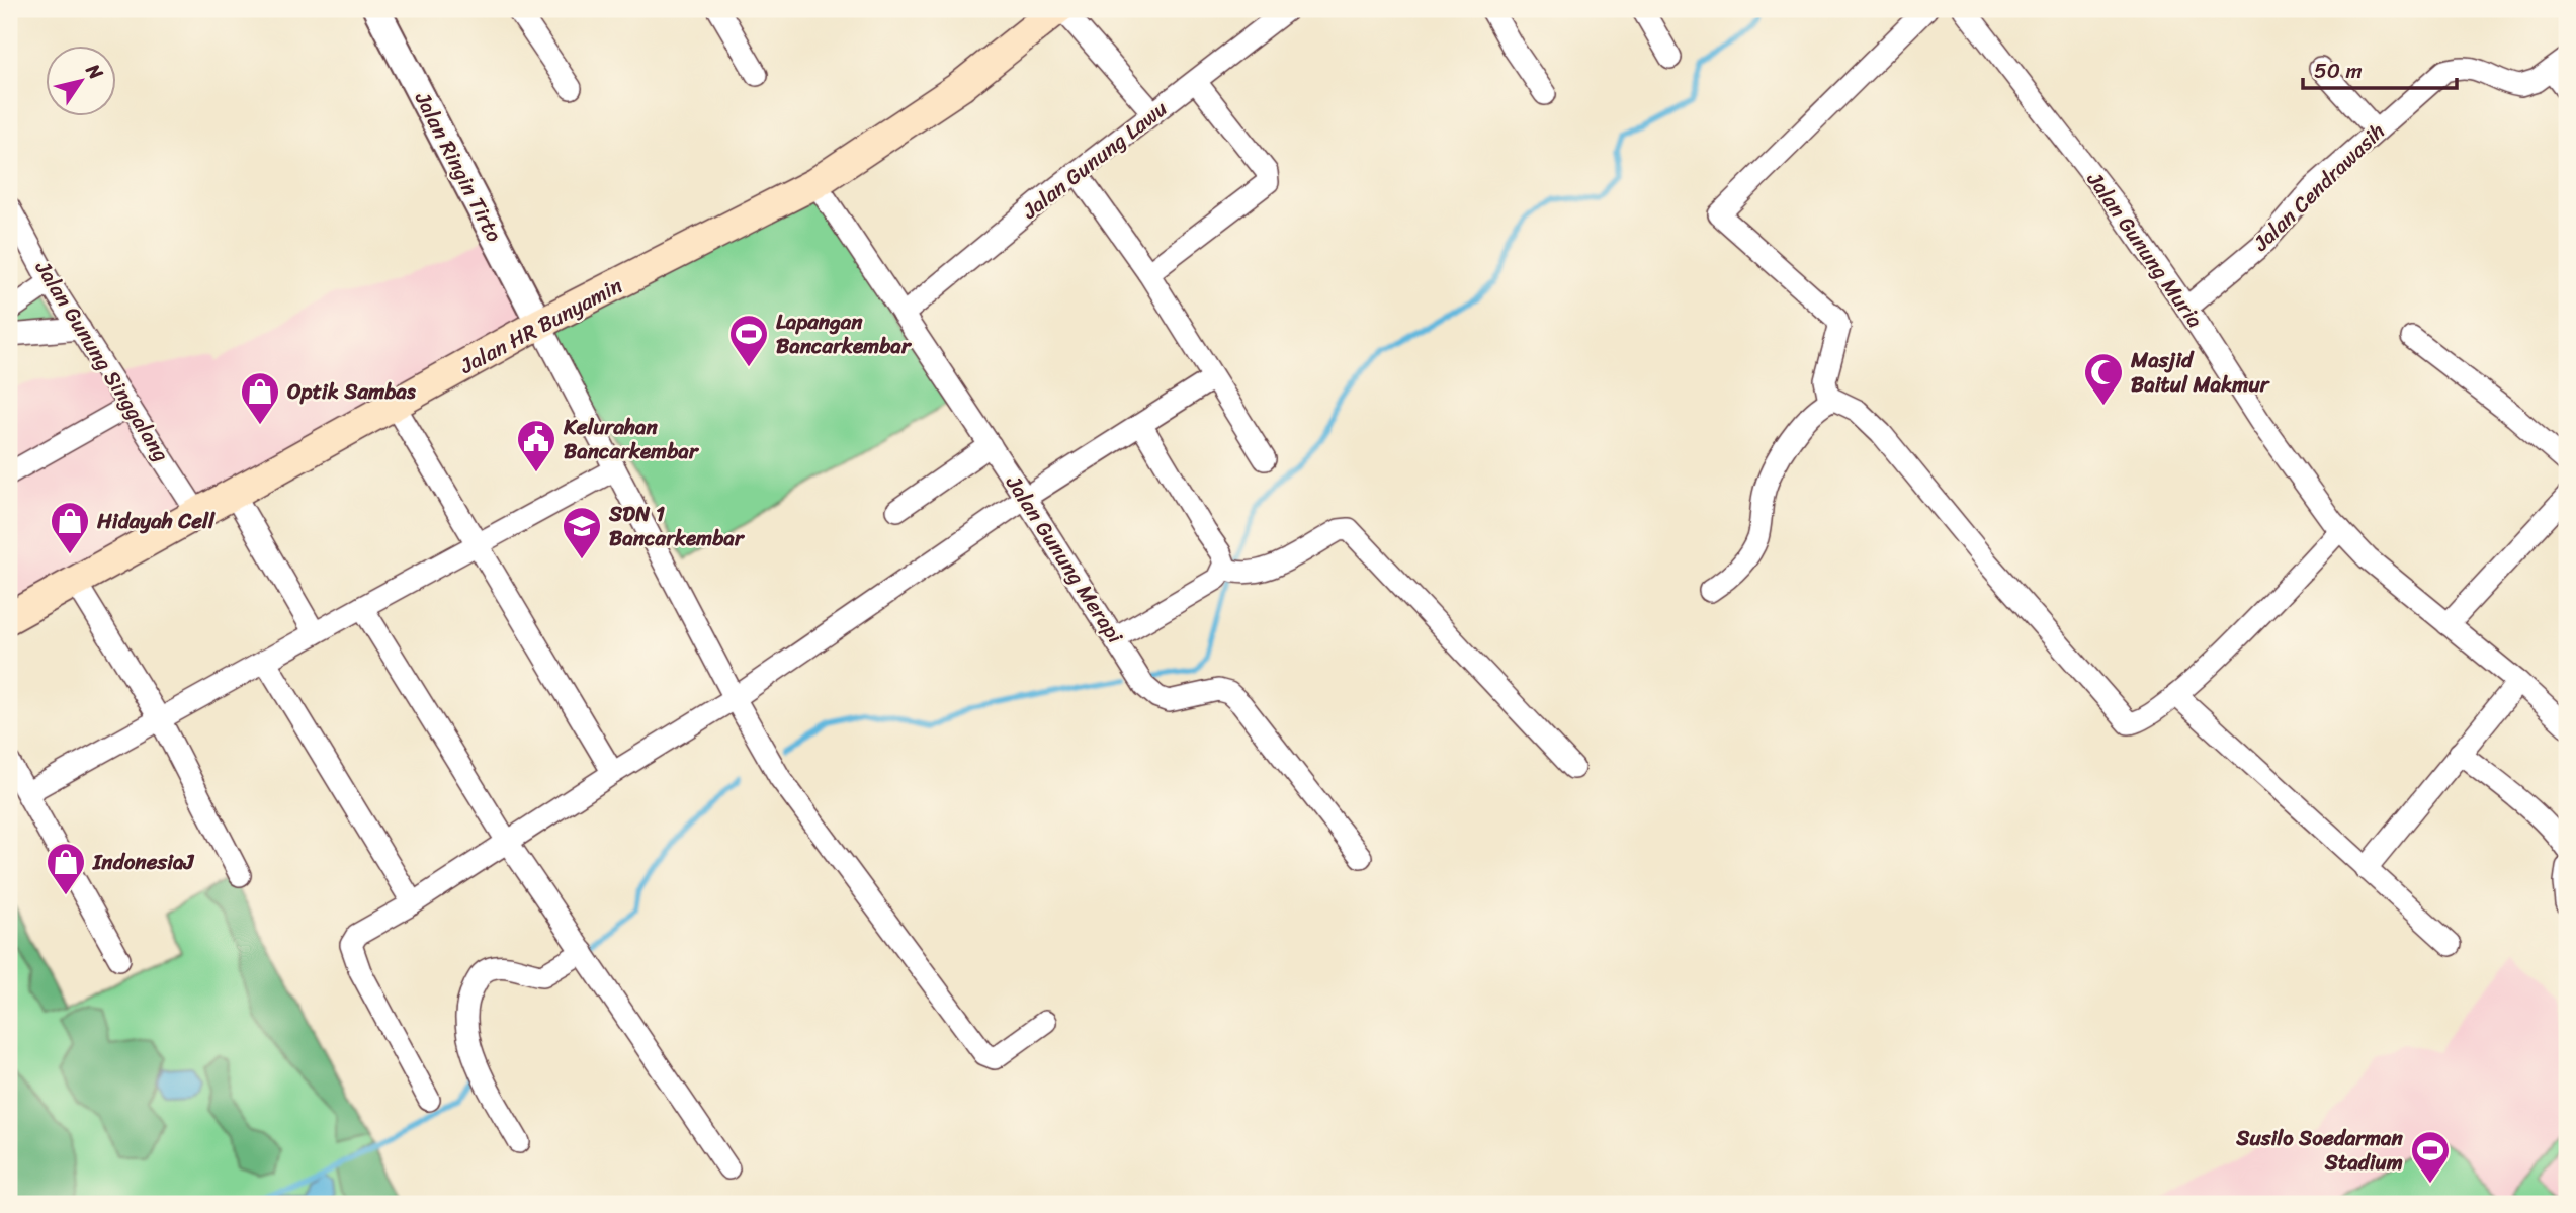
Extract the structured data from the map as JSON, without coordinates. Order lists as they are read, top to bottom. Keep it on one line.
{"streets":{"main road":["Jalan HR Bunyamin"],"street":["Jalan Gunung Lawu","Jalan Ringin Tirto","Jalan Cendrawasih","Jalan Gunung Muria","Jalan Gunung Singgalang","Jalan Gunung Merapi"]},"crossings":[["Jalan Gunung Lawu","Jalan Gunung Merapi"],["Jalan Ringin Tirto","Jalan HR Bunyamin"],["Jalan Cendrawasih","Jalan Gunung Muria"],["Jalan HR Bunyamin","Jalan Gunung Singgalang"],["Jalan HR Bunyamin","Jalan Gunung Merapi"]],"places":{"sports":["Lapangan Bancarkembar","Susilo Soedarman Stadium"],"mosque":["Masjid Baitul Makmur"],"shop":["Optik Sambas","Hidayah Cell","IndonesiaJ"],"public building":["Kelurahan Bancarkembar"],"school or university":["SDN 1 Bancarkembar"]},"scale_bar":"50 m","north":"top right"}
